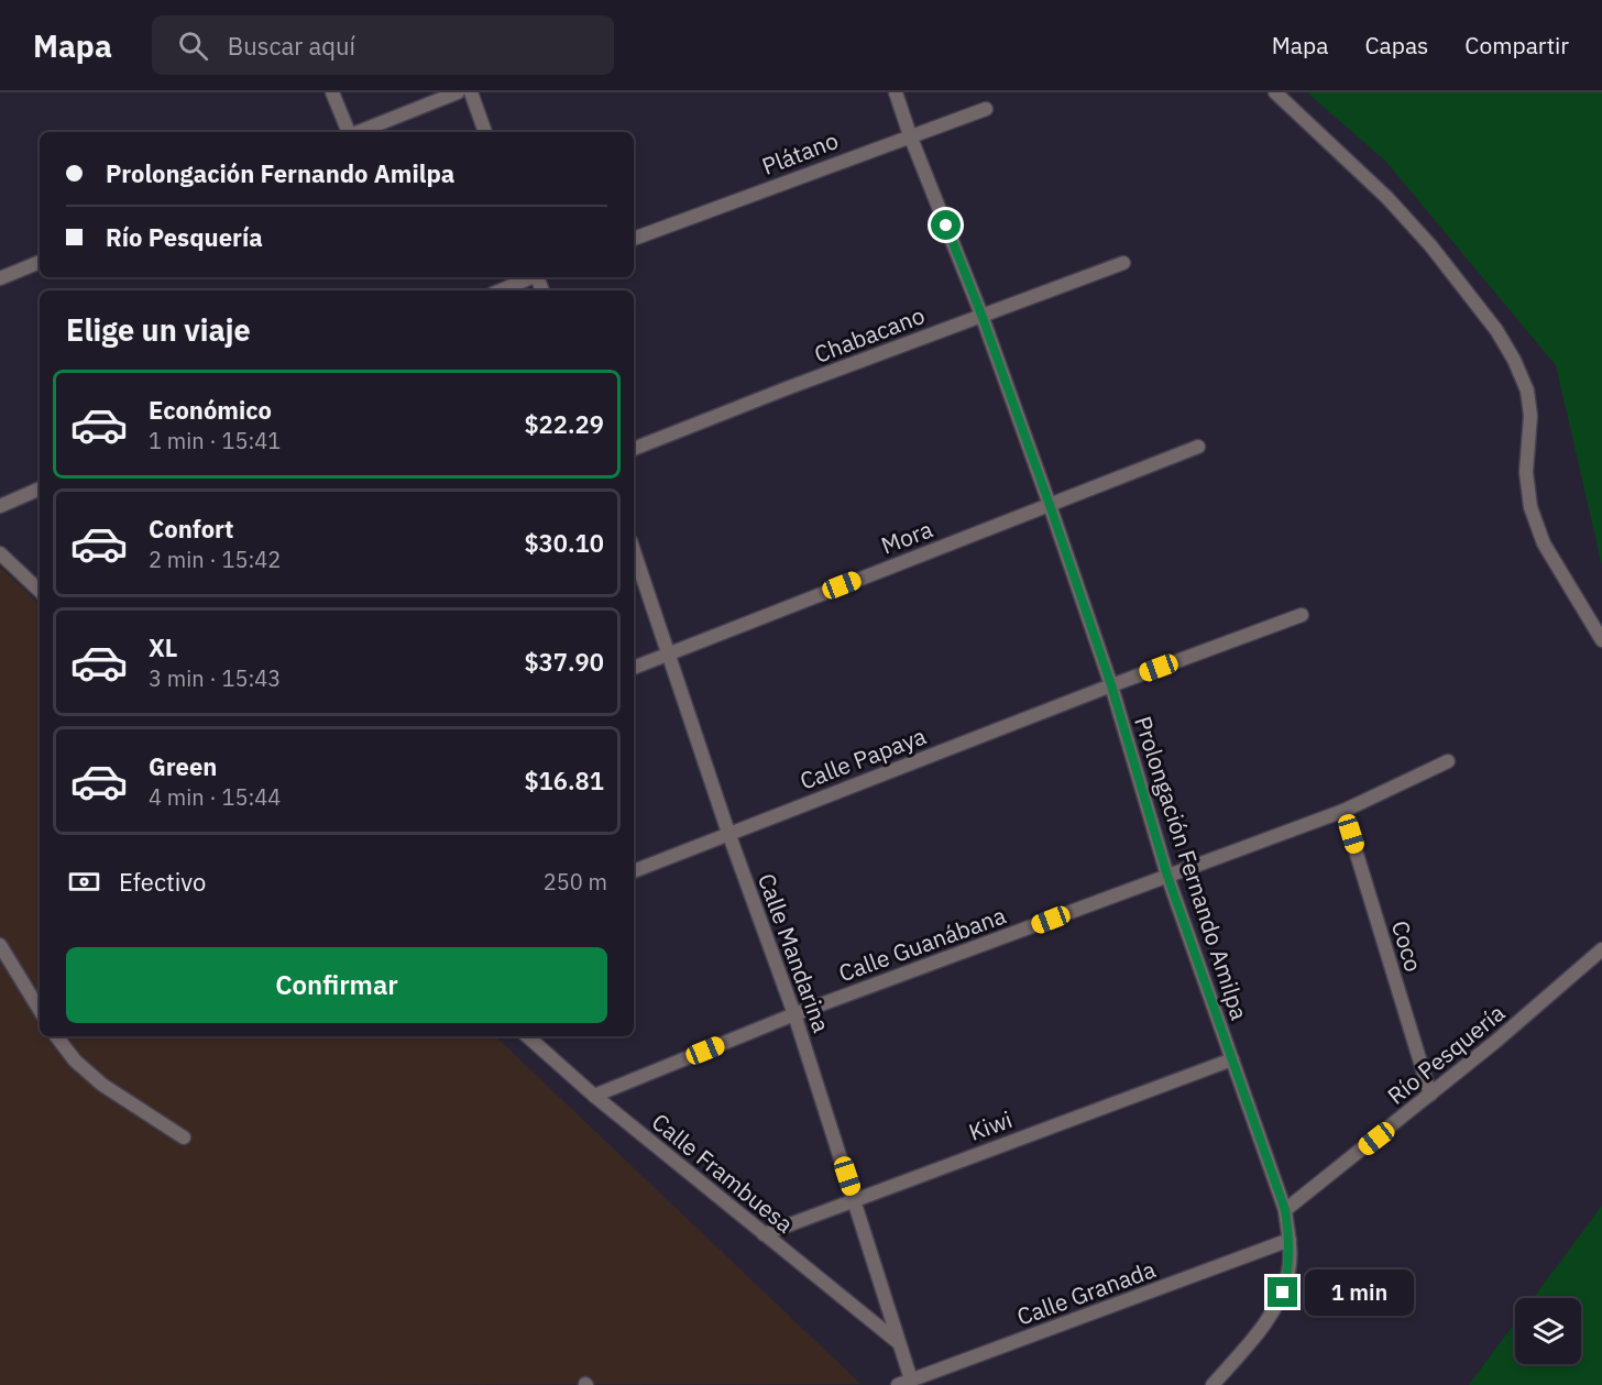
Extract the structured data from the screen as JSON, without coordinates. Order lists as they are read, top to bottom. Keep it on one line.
{"streets":{"street":["Plátano","Chabacano","Mora","Calle Papaya","Prolongación Fernando Amilpa","Calle Guanábana","Coco","Calle Mandarina","Río Pesquería","Kiwi","Calle Frambuesa","Calle Granada"]},"crossings":[["Plátano","Prolongación Fernando Amilpa"],["Chabacano","Prolongación Fernando Amilpa"],["Mora","Prolongación Fernando Amilpa"],["Mora","Calle Mandarina"],["Calle Papaya","Prolongación Fernando Amilpa"],["Calle Papaya","Calle Mandarina"],["Prolongación Fernando Amilpa","Calle Guanábana"],["Prolongación Fernando Amilpa","Río Pesquería"],["Prolongación Fernando Amilpa","Kiwi"],["Calle Guanábana","Coco"],["Calle Guanábana","Calle Mandarina"],["Calle Guanábana","Calle Frambuesa"],["Coco","Río Pesquería"],["Calle Mandarina","Kiwi"],["Calle Mandarina","Calle Frambuesa"],["Calle Mandarina","Calle Granada"],["Kiwi","Calle Frambuesa"]],"page":{"header":"Mapa","search":"Buscar aquí","nav":["Mapa","Capas","Compartir"],"banner":["Prolongación Fernando Amilpa","Río Pesquería"],"heading":"Elige un viaje","list":[{"name":"Económico","note":"1 min · 15:41","value":"$22.29"},{"name":"Confort","note":"2 min · 15:42","value":"$30.10"},{"name":"XL","note":"3 min · 15:43","value":"$37.90"},{"name":"Green","note":"4 min · 15:44","value":"$16.81"}],"pay":["Efectivo","250 m"],"buttons":"Confirmar","bubble":"1 min"}}
